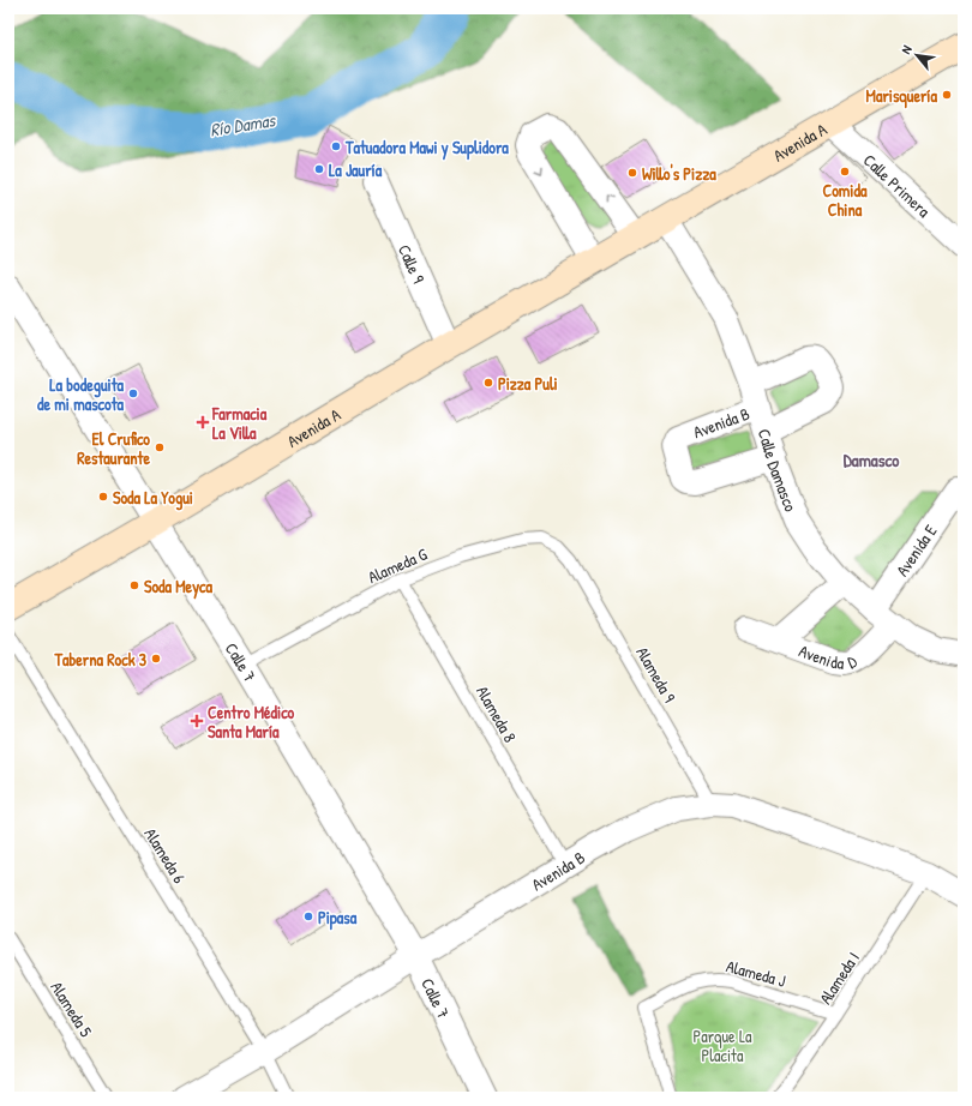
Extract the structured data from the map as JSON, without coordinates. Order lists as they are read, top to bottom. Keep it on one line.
{"streets":{"street":["Avenida A","Calle Primera","Calle 9","Avenida B","Calle Damasco","Avenida E","Avenida D","Calle 7"],"lane":["Alameda G","Alameda 9","Alameda 8","Alameda 6","Alameda J","Alameda I","Alameda 5"]},"crossings":[["Avenida A","Calle Primera"],["Avenida A","Calle 9"],["Avenida A","Calle Damasco"],["Avenida A","Calle 7"],["Avenida B","Calle Damasco"],["Avenida B","Calle 7"],["Avenida B","Alameda 9"],["Avenida B","Alameda 8"],["Avenida B","Alameda 6"],["Avenida B","Alameda I"],["Calle Damasco","Avenida E"],["Calle Damasco","Avenida D"],["Avenida E","Avenida D"],["Alameda G","Calle 7"],["Alameda G","Alameda 9"],["Alameda G","Alameda 8"],["Alameda J","Alameda I"]],"districts":["Damasco"],"water":["Río Damas"],"parks":["Parque La Placita"],"places":{"other":["Marisquería","Tatuadora Mawi y Suplidora","La Jauría","Comida China","Willo's Pizza","Pizza Puli","La bodeguita de mi mascota","El Crufico Restaurante","Soda La Yogui","Soda Meyca","Taberna Rock 3","Pipasa"],"health":["Farmacia La Villa","Centro Médico Santa María"]},"north":"top left"}
